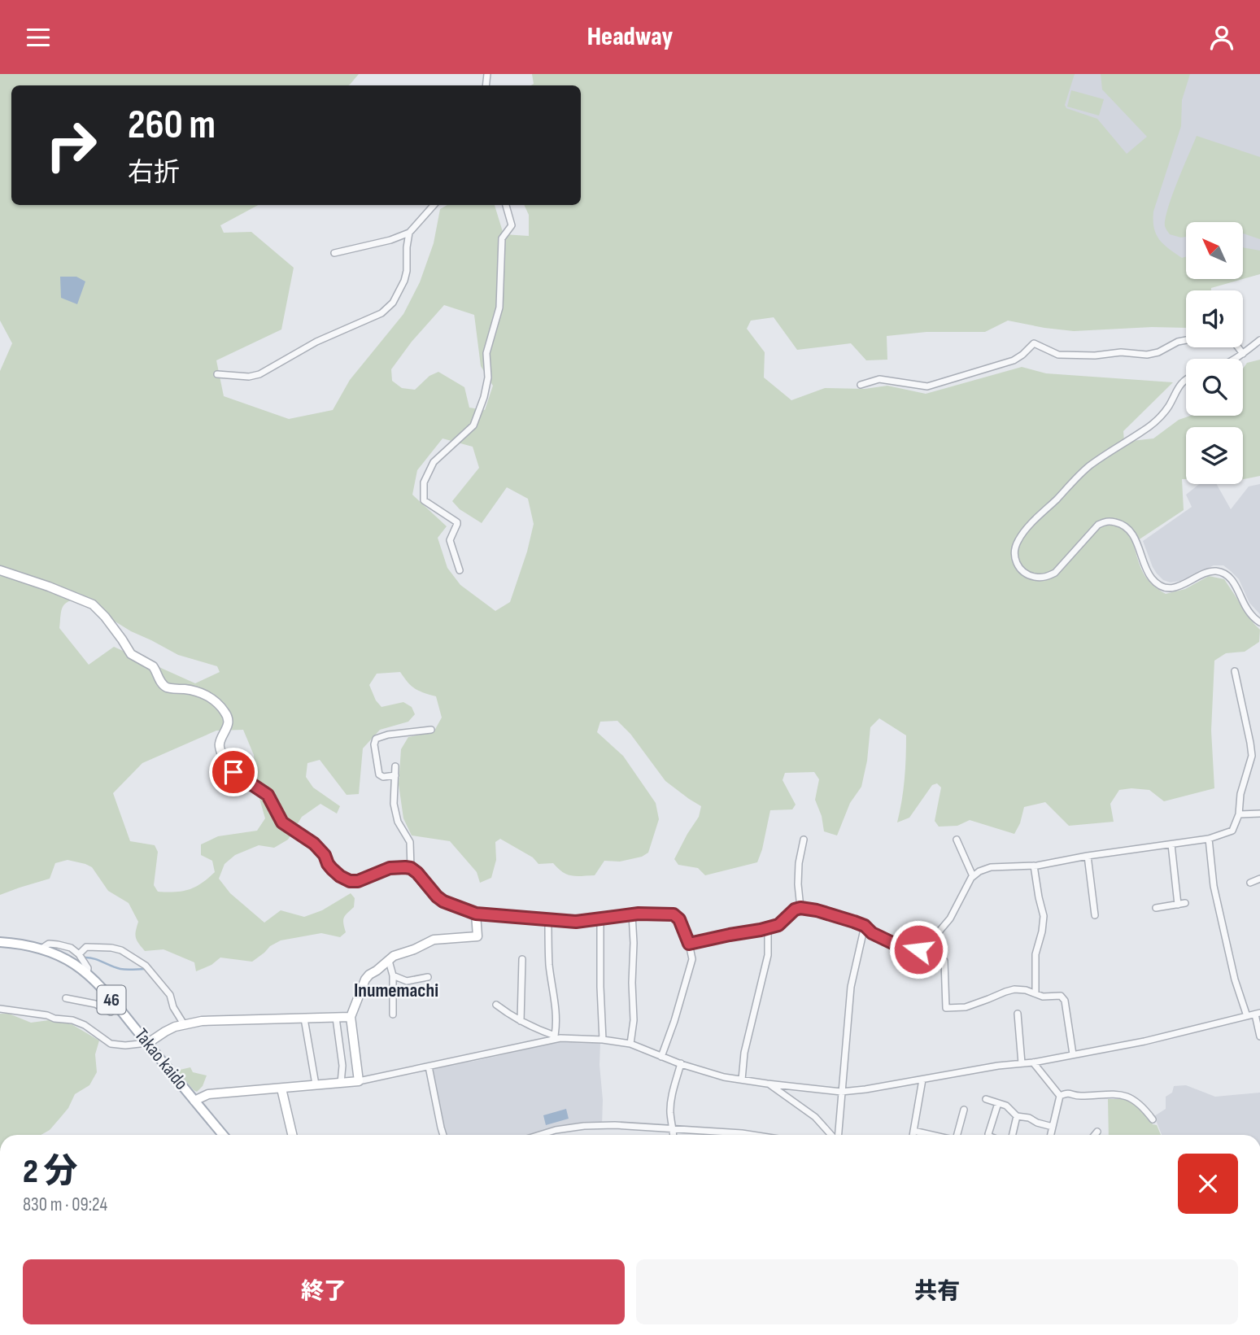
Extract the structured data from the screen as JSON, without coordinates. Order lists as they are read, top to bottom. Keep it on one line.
{"streets":{"main road":["46","Takao kaido"]},"districts":["Inumemachi"],"north":"top left","page":{"header":"Headway","turn":["260 m","右折"],"heading":["2 分","830 m · 09:24"],"buttons":["終了","共有"]}}
